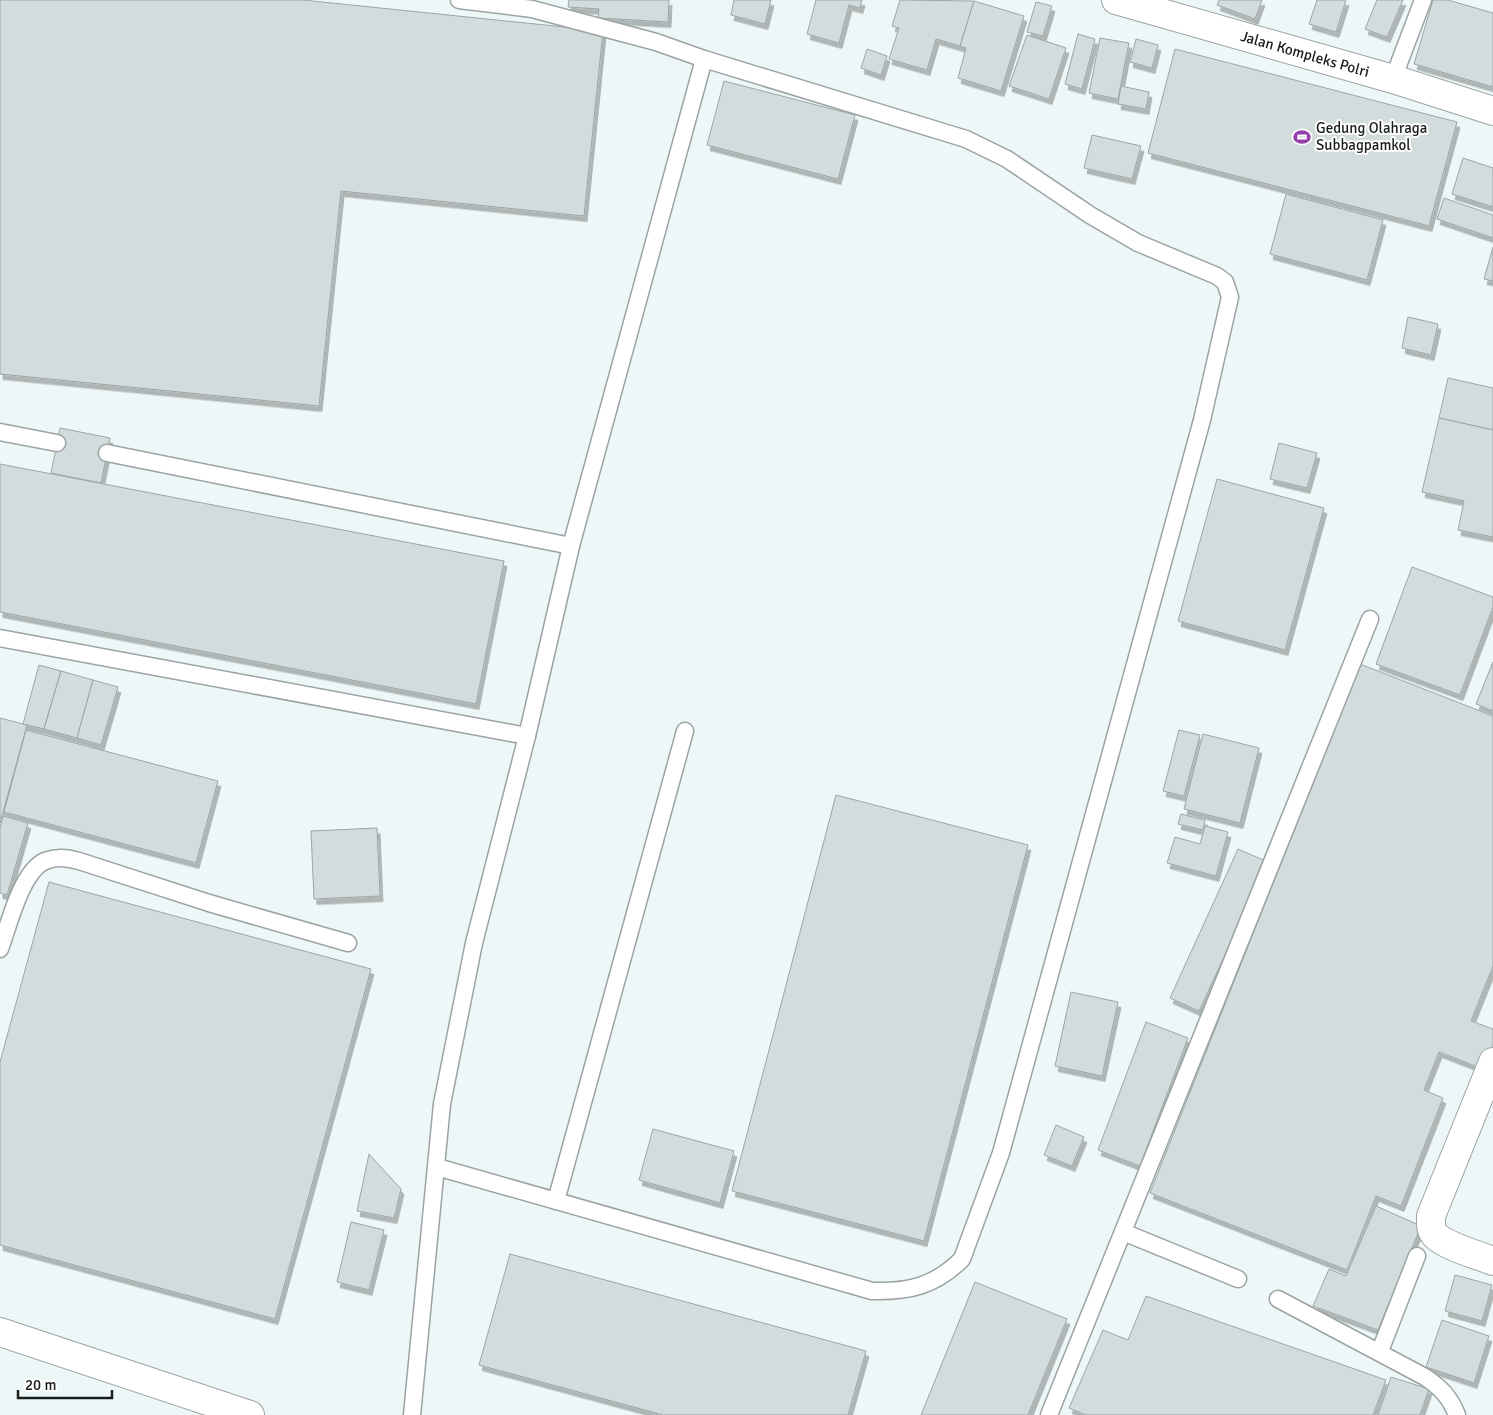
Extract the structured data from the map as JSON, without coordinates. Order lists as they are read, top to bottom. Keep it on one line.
{"streets":{"street":["Jalan Kompleks Polri"]},"places":{"sports":["Gedung Olahraga Subbagpamkol"]},"scale_bar":"20 m"}
